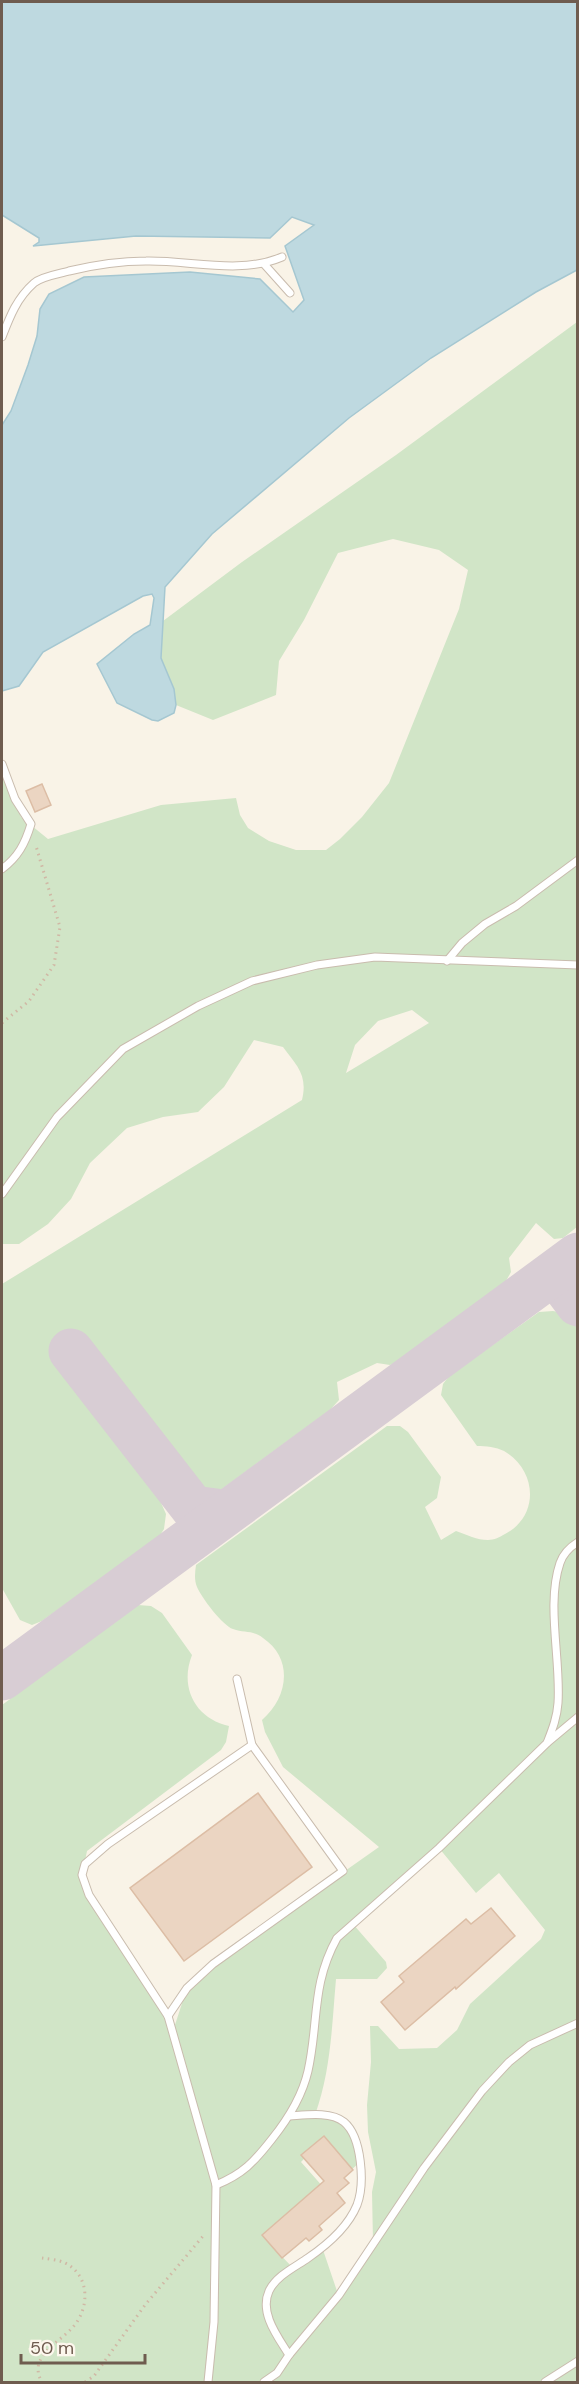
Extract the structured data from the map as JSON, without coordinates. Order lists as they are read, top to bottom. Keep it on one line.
{"scale_bar":"50 m"}
